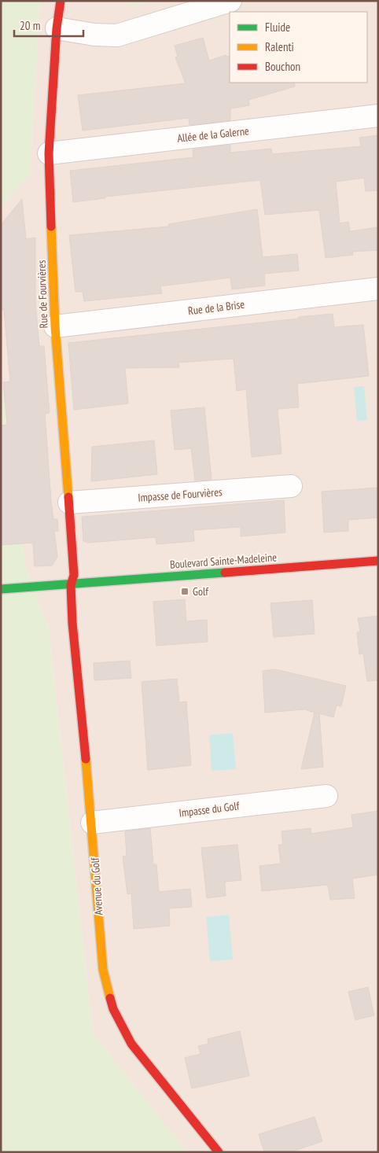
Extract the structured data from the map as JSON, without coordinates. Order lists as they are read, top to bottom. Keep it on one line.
{"streets":{"street":["Allée de la Galerne","Rue de Fourvières","Rue de la Brise","Impasse de Fourvières","Boulevard Sainte-Madeleine","Impasse du Golf","Avenue du Golf"]},"crossings":[["Allée de la Galerne","Rue de Fourvières"],["Rue de Fourvières","Rue de la Brise"],["Rue de Fourvières","Impasse de Fourvières"],["Rue de Fourvières","Boulevard Sainte-Madeleine"],["Rue de Fourvières","Avenue du Golf"],["Boulevard Sainte-Madeleine","Avenue du Golf"],["Impasse du Golf","Avenue du Golf"]],"places":{"transit":["Golf"]},"legend":["Fluide","Ralenti","Bouchon"],"scale_bar":"20 m"}
